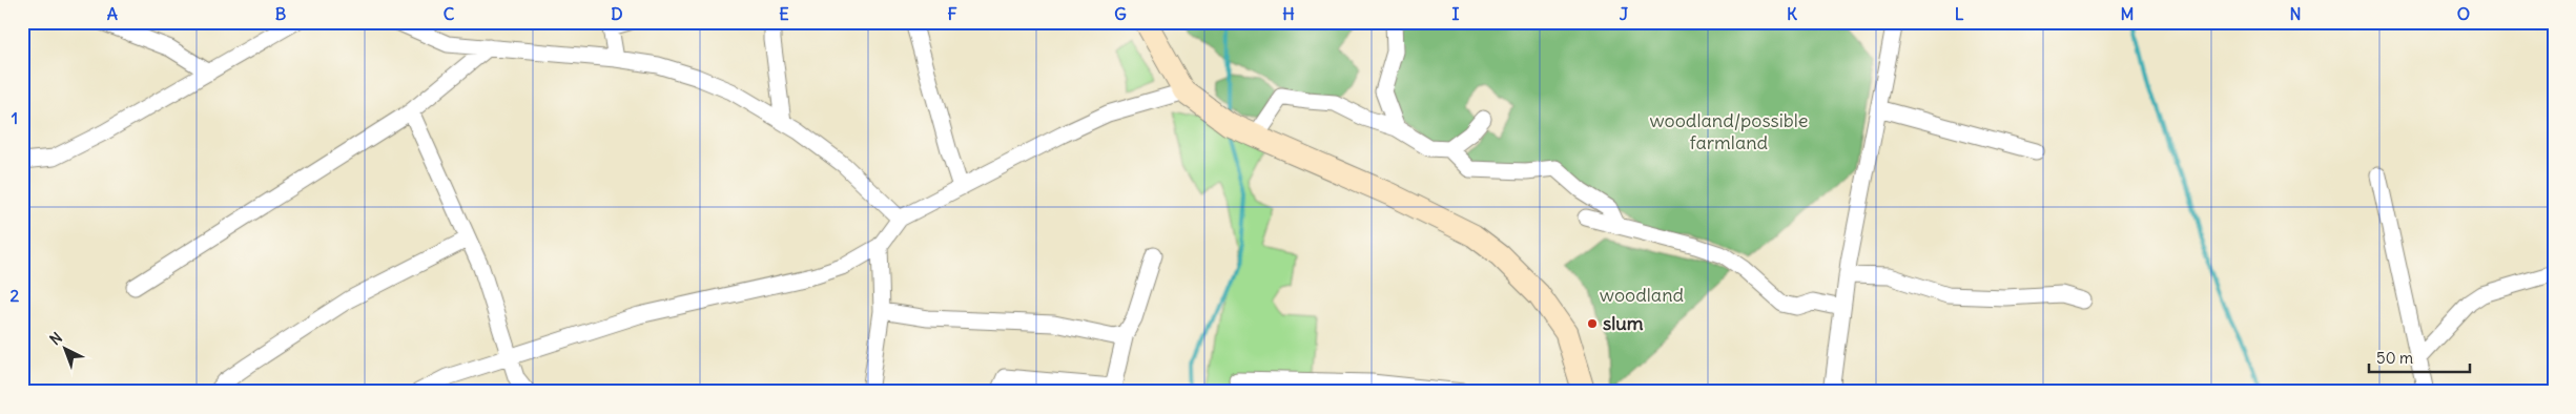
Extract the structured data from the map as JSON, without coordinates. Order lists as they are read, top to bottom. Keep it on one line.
{"parks":["woodland/possible farmland","woodland"],"places":["slum"],"scale_bar":"50 m","north":"top left","grid":{"columns":["A","B","C","D","E","F","G","H","I","J","K","L","M","N","O"],"rows":["1","2"]}}
